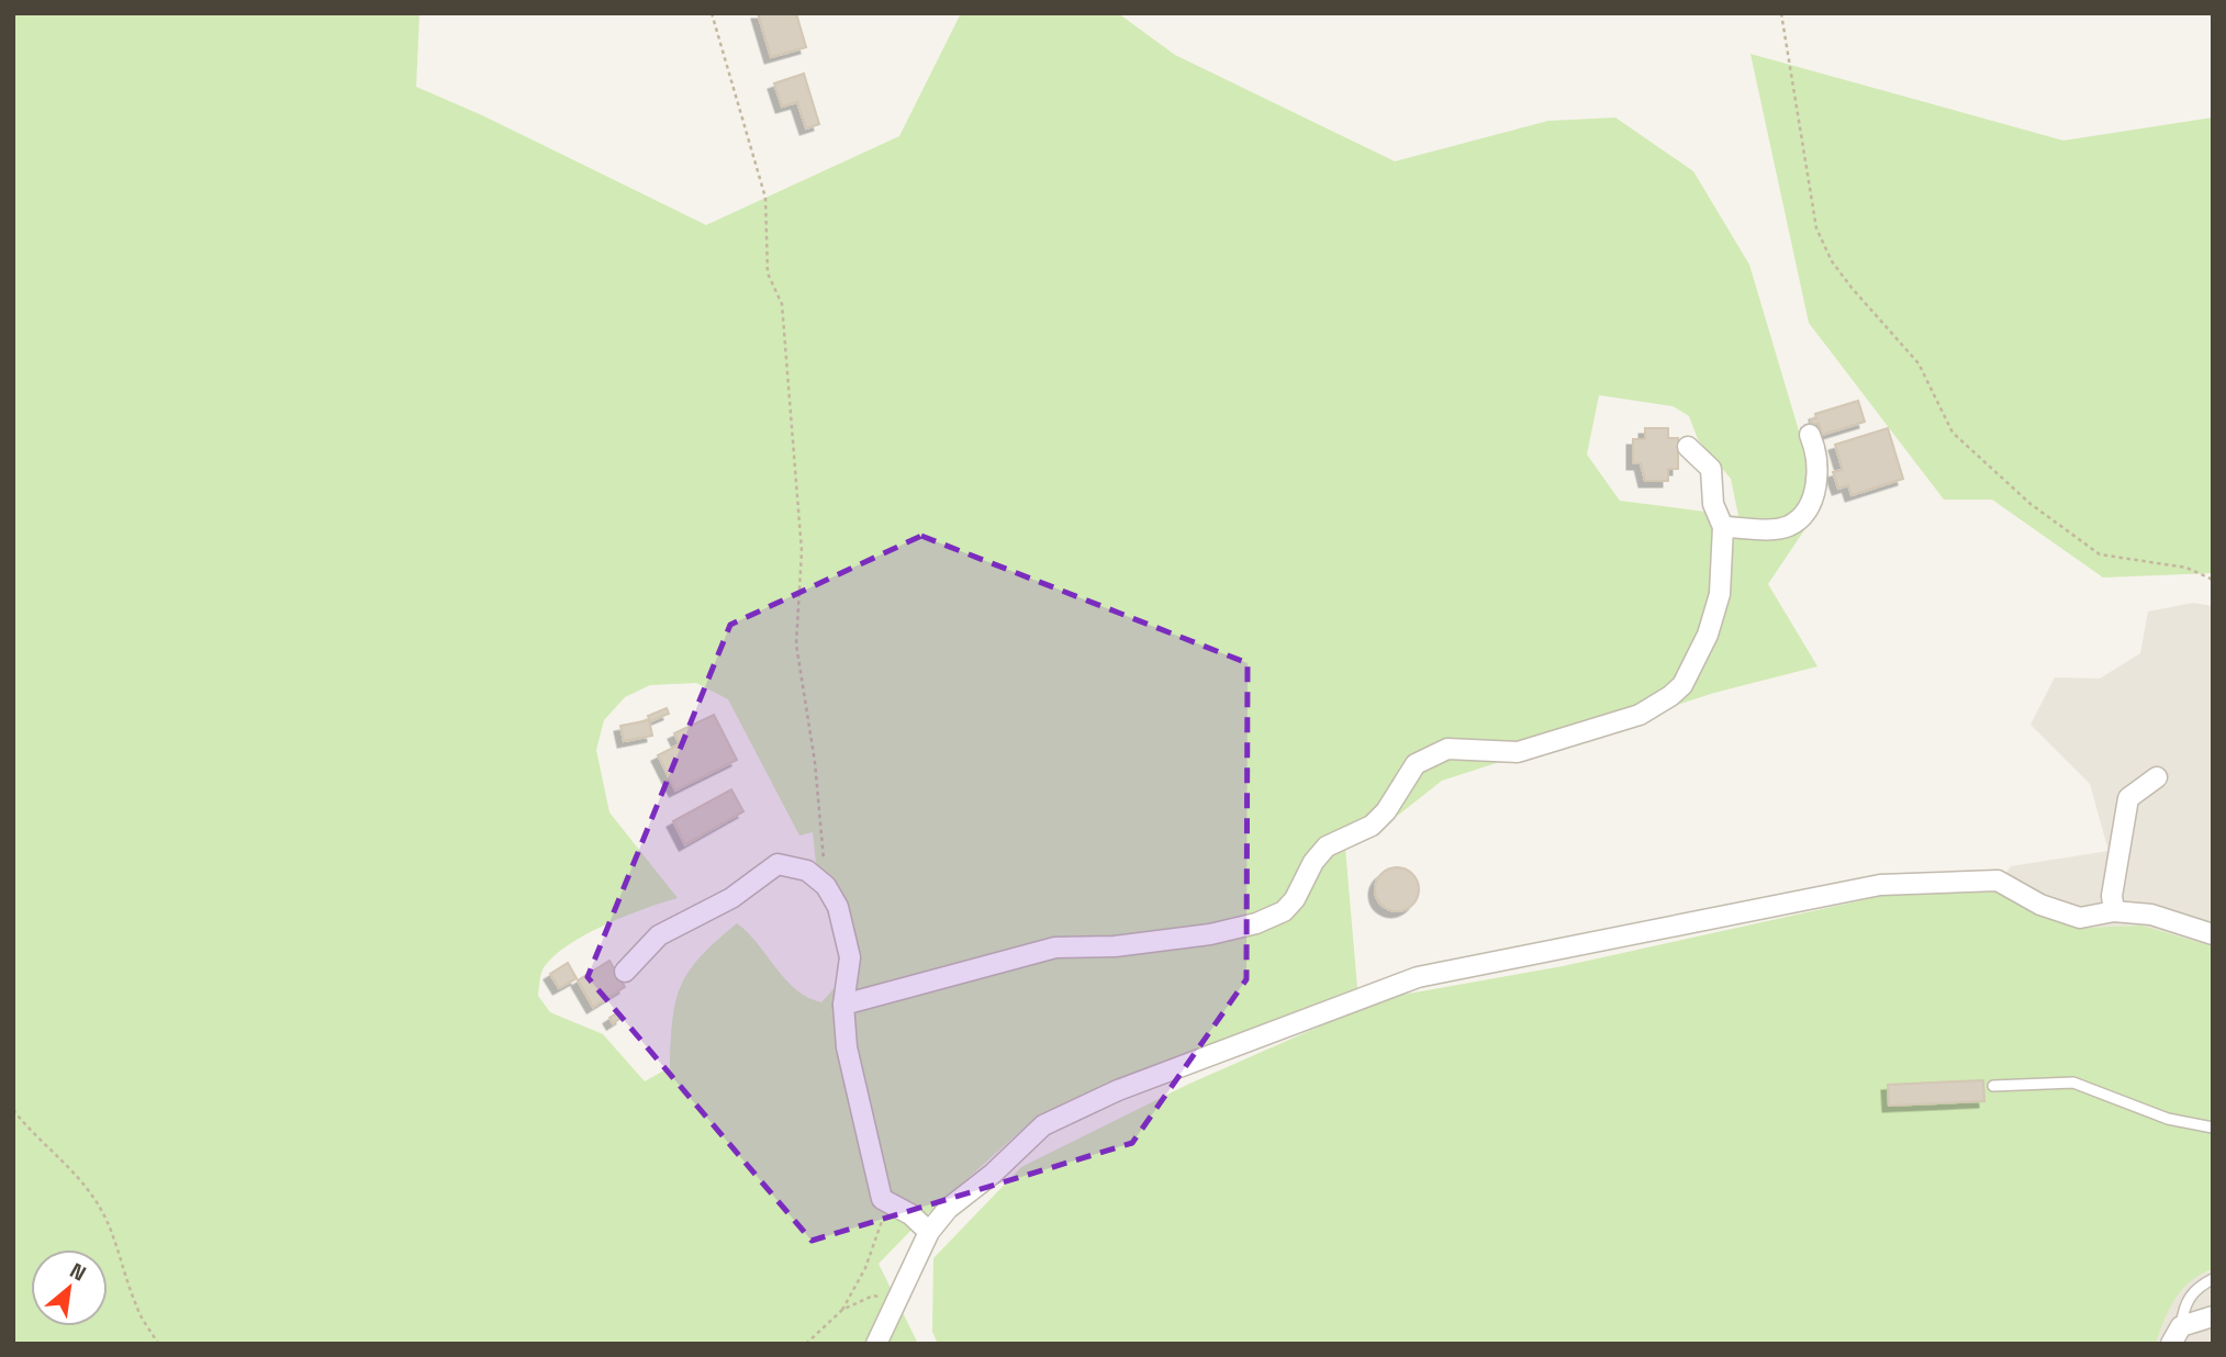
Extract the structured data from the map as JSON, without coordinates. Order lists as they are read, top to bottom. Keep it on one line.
{"north":"top right"}
